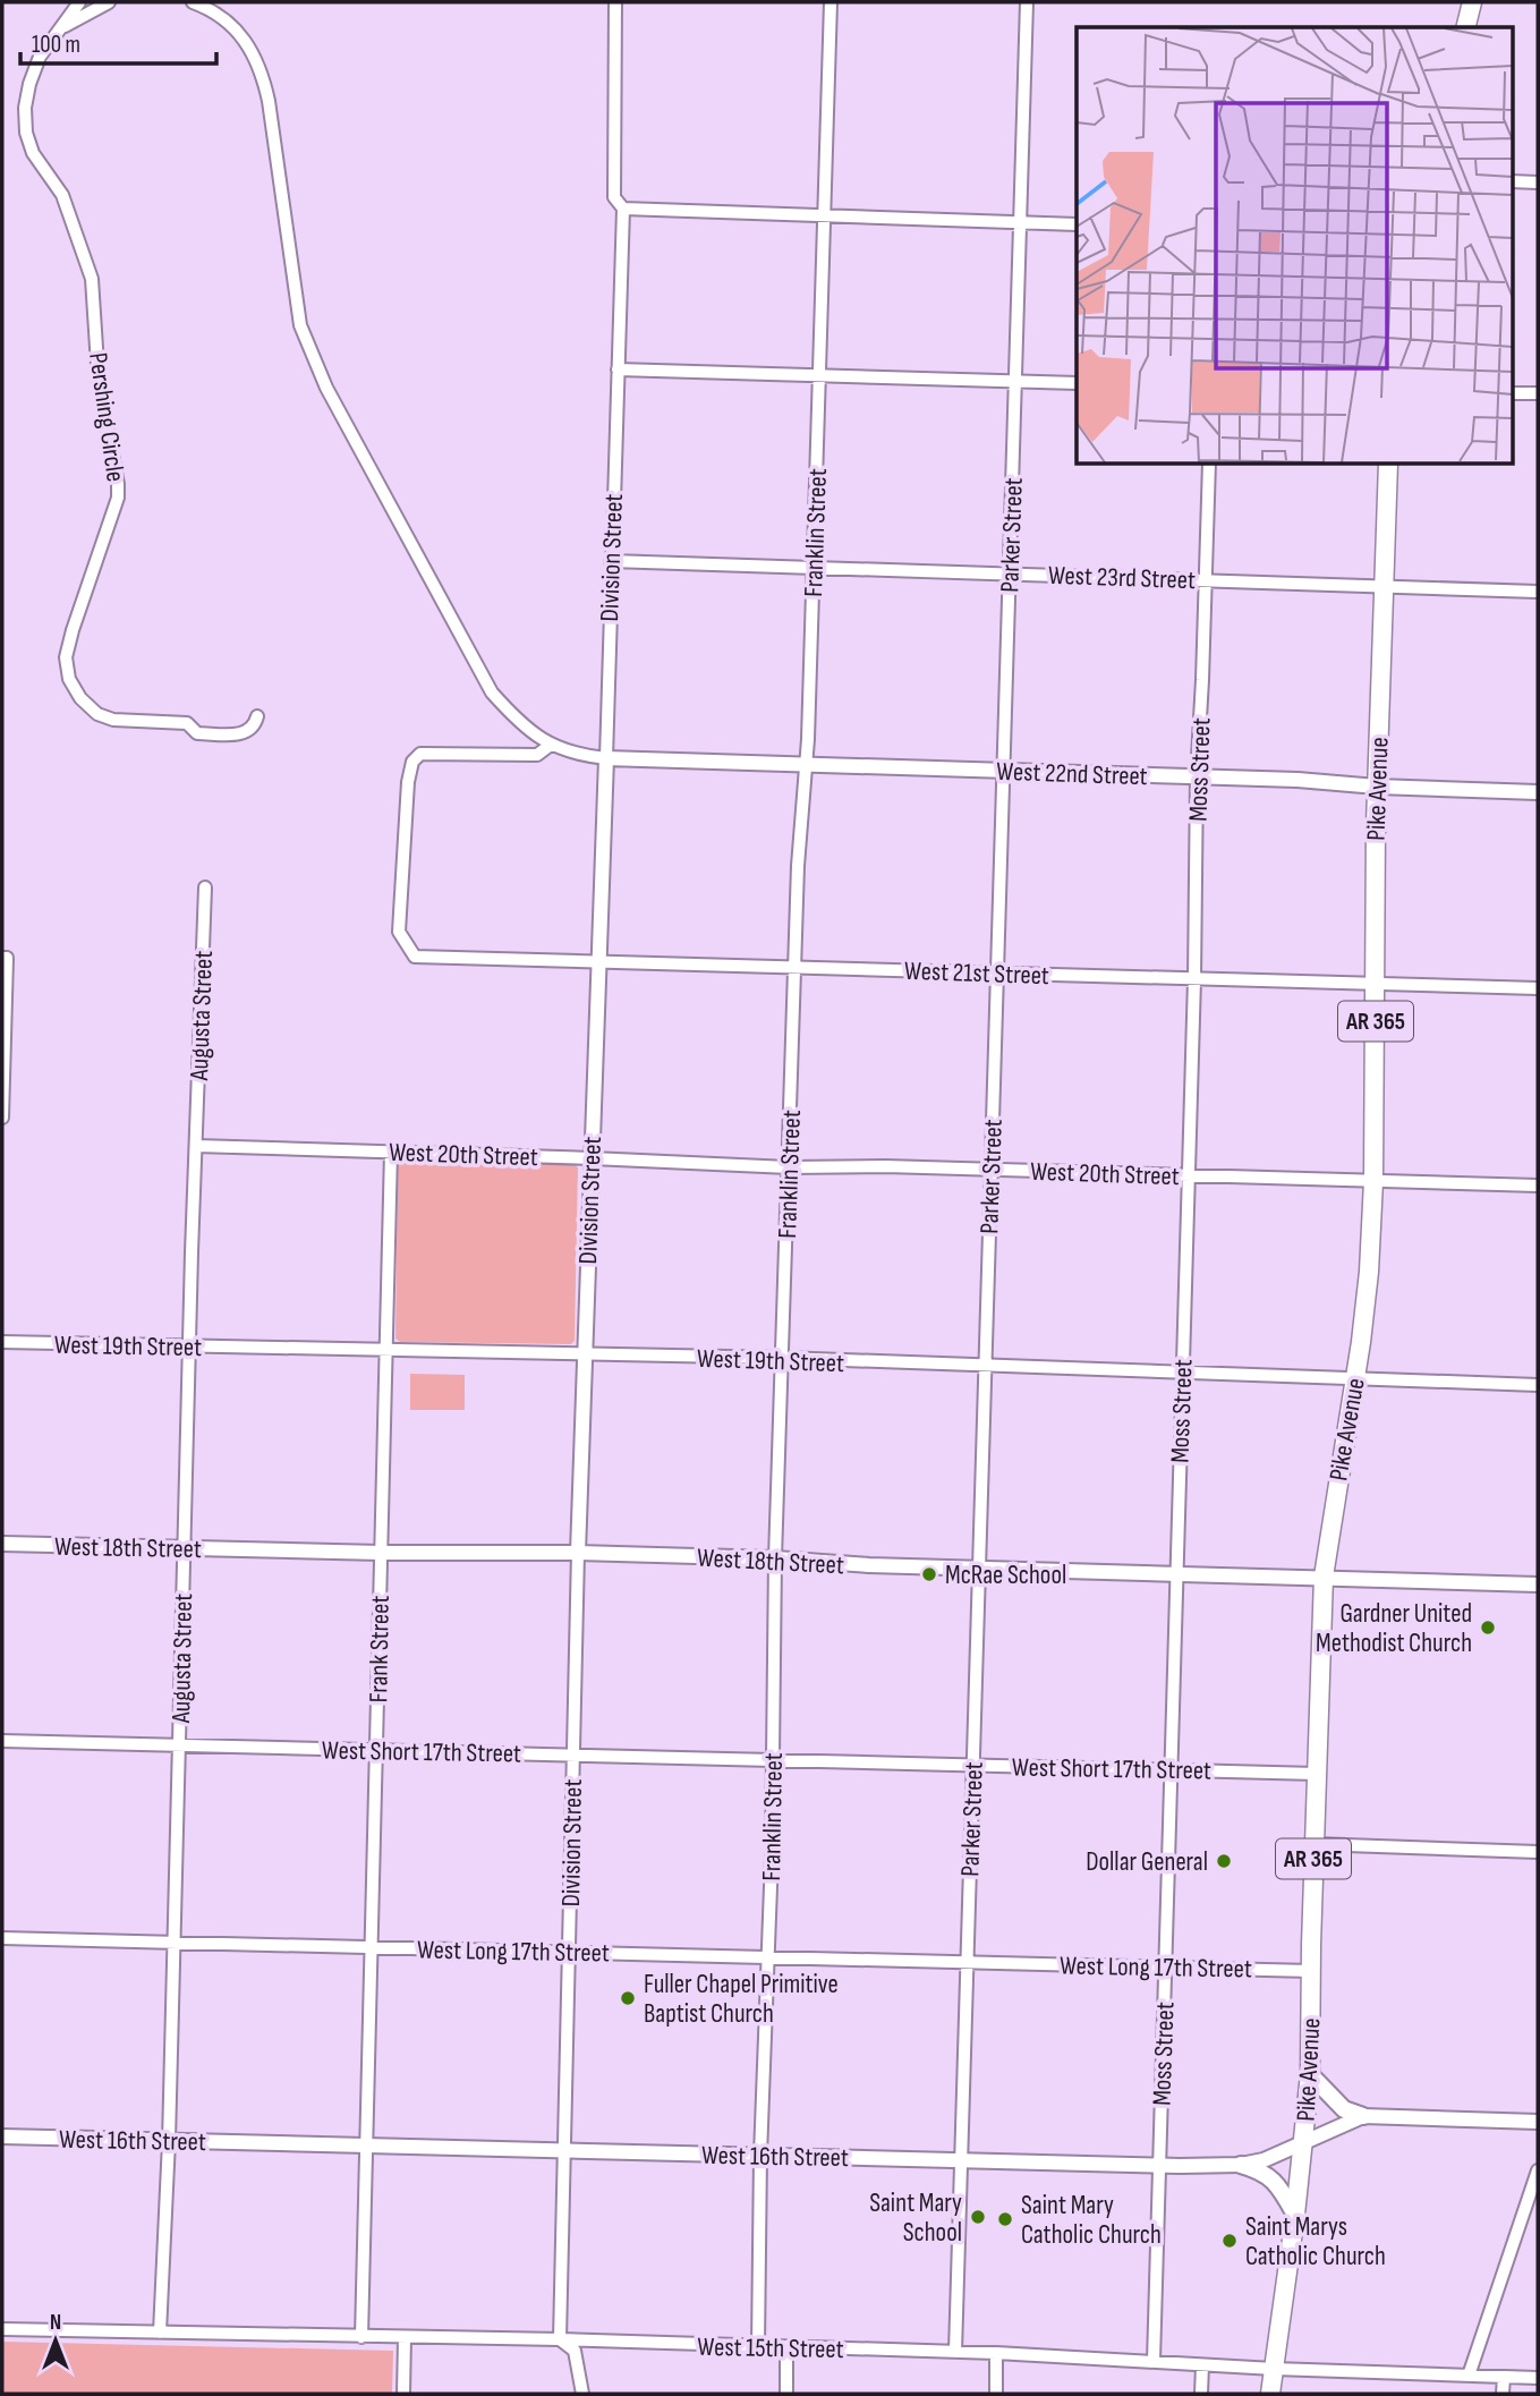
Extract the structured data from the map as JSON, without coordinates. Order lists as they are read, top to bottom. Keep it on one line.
{"streets":{"main road":["Pike Avenue","AR 365"],"street":["Pershing Circle","Franklin Street","Parker Street","Division Street","West 23rd Street","Moss Street","West 22nd Street","West 21st Street","Augusta Street","West 20th Street","West 19th Street","West 18th Street","Frank Street","West Short 17th Street","West Long 17th Street","West 16th Street","West 15th Street"]},"crossings":[["Franklin Street","West 23rd Street"],["Franklin Street","West 22nd Street"],["Franklin Street","West 21st Street"],["Franklin Street","West 20th Street"],["Franklin Street","West 19th Street"],["Franklin Street","West 18th Street"],["Franklin Street","West Short 17th Street"],["Franklin Street","West Long 17th Street"],["Franklin Street","West 16th Street"],["Franklin Street","West 15th Street"],["Parker Street","West 23rd Street"],["Parker Street","West 22nd Street"],["Parker Street","West 21st Street"],["Parker Street","West 20th Street"],["Parker Street","West 19th Street"],["Parker Street","West 18th Street"],["Parker Street","West Short 17th Street"],["Parker Street","West Long 17th Street"],["Parker Street","West 16th Street"],["Parker Street","West 15th Street"],["Division Street","West 23rd Street"],["Division Street","West 22nd Street"],["Division Street","West 21st Street"],["Division Street","West 20th Street"],["Division Street","West 19th Street"],["Division Street","West 18th Street"],["Division Street","West Short 17th Street"],["Division Street","West Long 17th Street"],["Division Street","West 16th Street"],["Division Street","West 15th Street"],["West 23rd Street","Moss Street"],["West 23rd Street","Pike Avenue"],["Moss Street","West 22nd Street"],["Moss Street","West 21st Street"],["Moss Street","West 20th Street"],["Moss Street","West 19th Street"],["Moss Street","West 18th Street"],["Moss Street","West Short 17th Street"],["Moss Street","West Long 17th Street"],["Moss Street","West 16th Street"],["Moss Street","West 15th Street"],["West 22nd Street","Pike Avenue"],["Pike Avenue","West 21st Street"],["Pike Avenue","West 20th Street"],["Pike Avenue","West 19th Street"],["Pike Avenue","West 18th Street"],["Pike Avenue","West Short 17th Street"],["Pike Avenue","West Long 17th Street"],["Pike Avenue","West 16th Street"],["Pike Avenue","West 15th Street"],["Augusta Street","West 20th Street"],["Augusta Street","West 19th Street"],["Augusta Street","West 18th Street"],["Augusta Street","West Short 17th Street"],["Augusta Street","West Long 17th Street"],["Augusta Street","West 16th Street"],["Augusta Street","West 15th Street"],["West 20th Street","Frank Street"],["West 19th Street","Frank Street"],["West 18th Street","Frank Street"],["Frank Street","West Short 17th Street"],["Frank Street","West Long 17th Street"],["Frank Street","West 16th Street"],["Frank Street","West 15th Street"]],"places":["McRae School","Gardner United Methodist Church","Dollar General","Fuller Chapel Primitive Baptist Church","Saint Mary School","Saint Mary Catholic Church","Saint Marys Catholic Church"],"scale_bar":"100 m","north":"top"}
